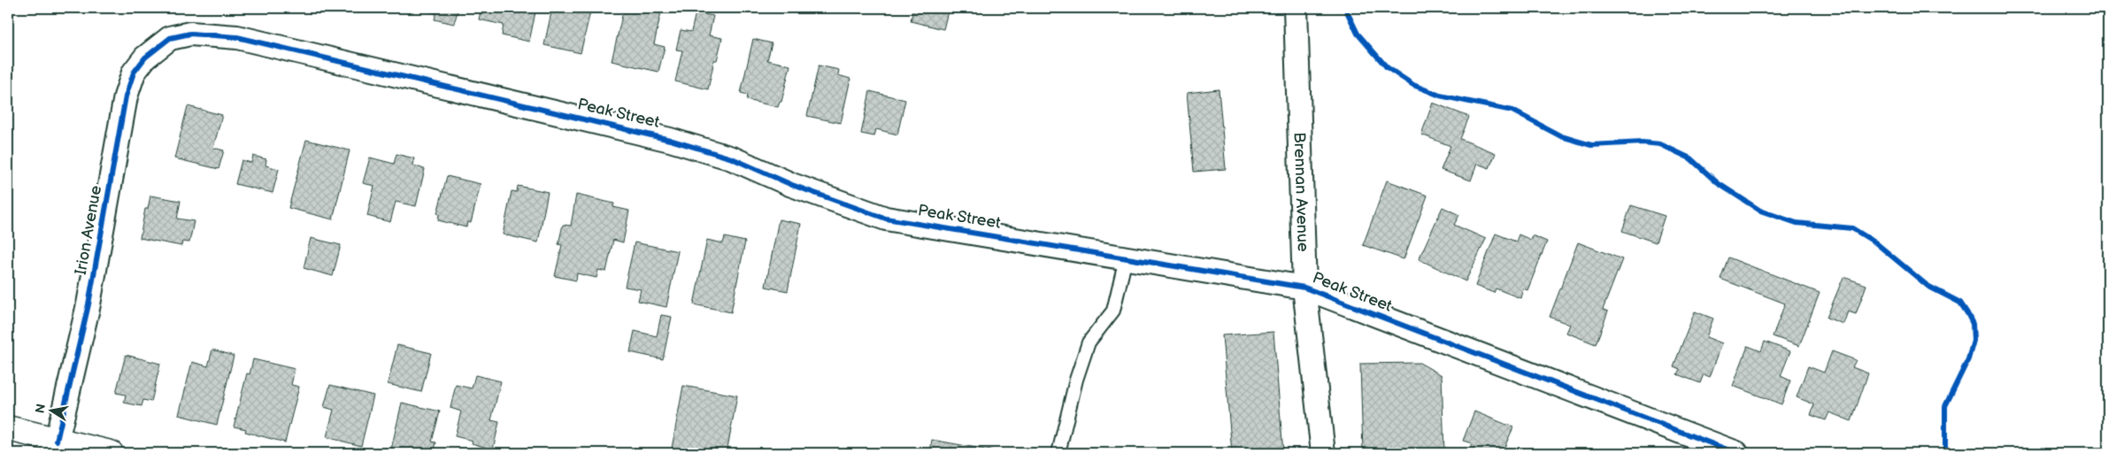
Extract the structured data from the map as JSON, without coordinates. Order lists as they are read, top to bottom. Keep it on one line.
{"streets":{"street":["Peak Street","Brennan Avenue","Irion Avenue"]},"crossings":[["Peak Street","Brennan Avenue"],["Peak Street","Irion Avenue"]],"north":"left"}
